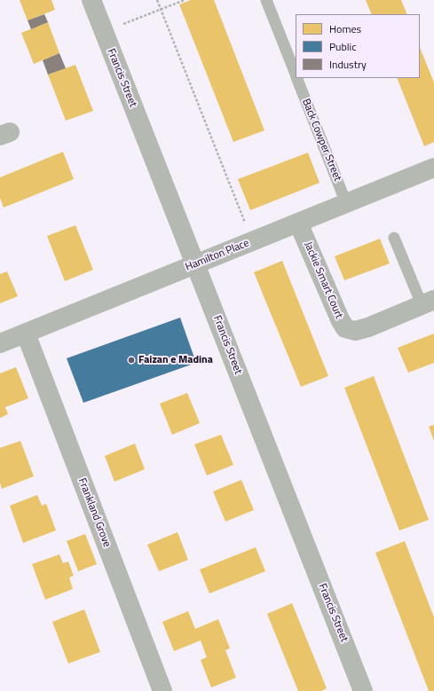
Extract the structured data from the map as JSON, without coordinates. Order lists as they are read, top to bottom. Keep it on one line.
{"streets":{"street":["Francis Street","Hamilton Place","Jackie Smart Court","Frankland Grove"],"lane":["Back Cowper Street"]},"crossings":[["Francis Street","Hamilton Place"],["Back Cowper Street","Hamilton Place"],["Hamilton Place","Jackie Smart Court"],["Hamilton Place","Frankland Grove"]],"places":["Faizan e Madina"],"legend":["Homes","Public","Industry"]}
